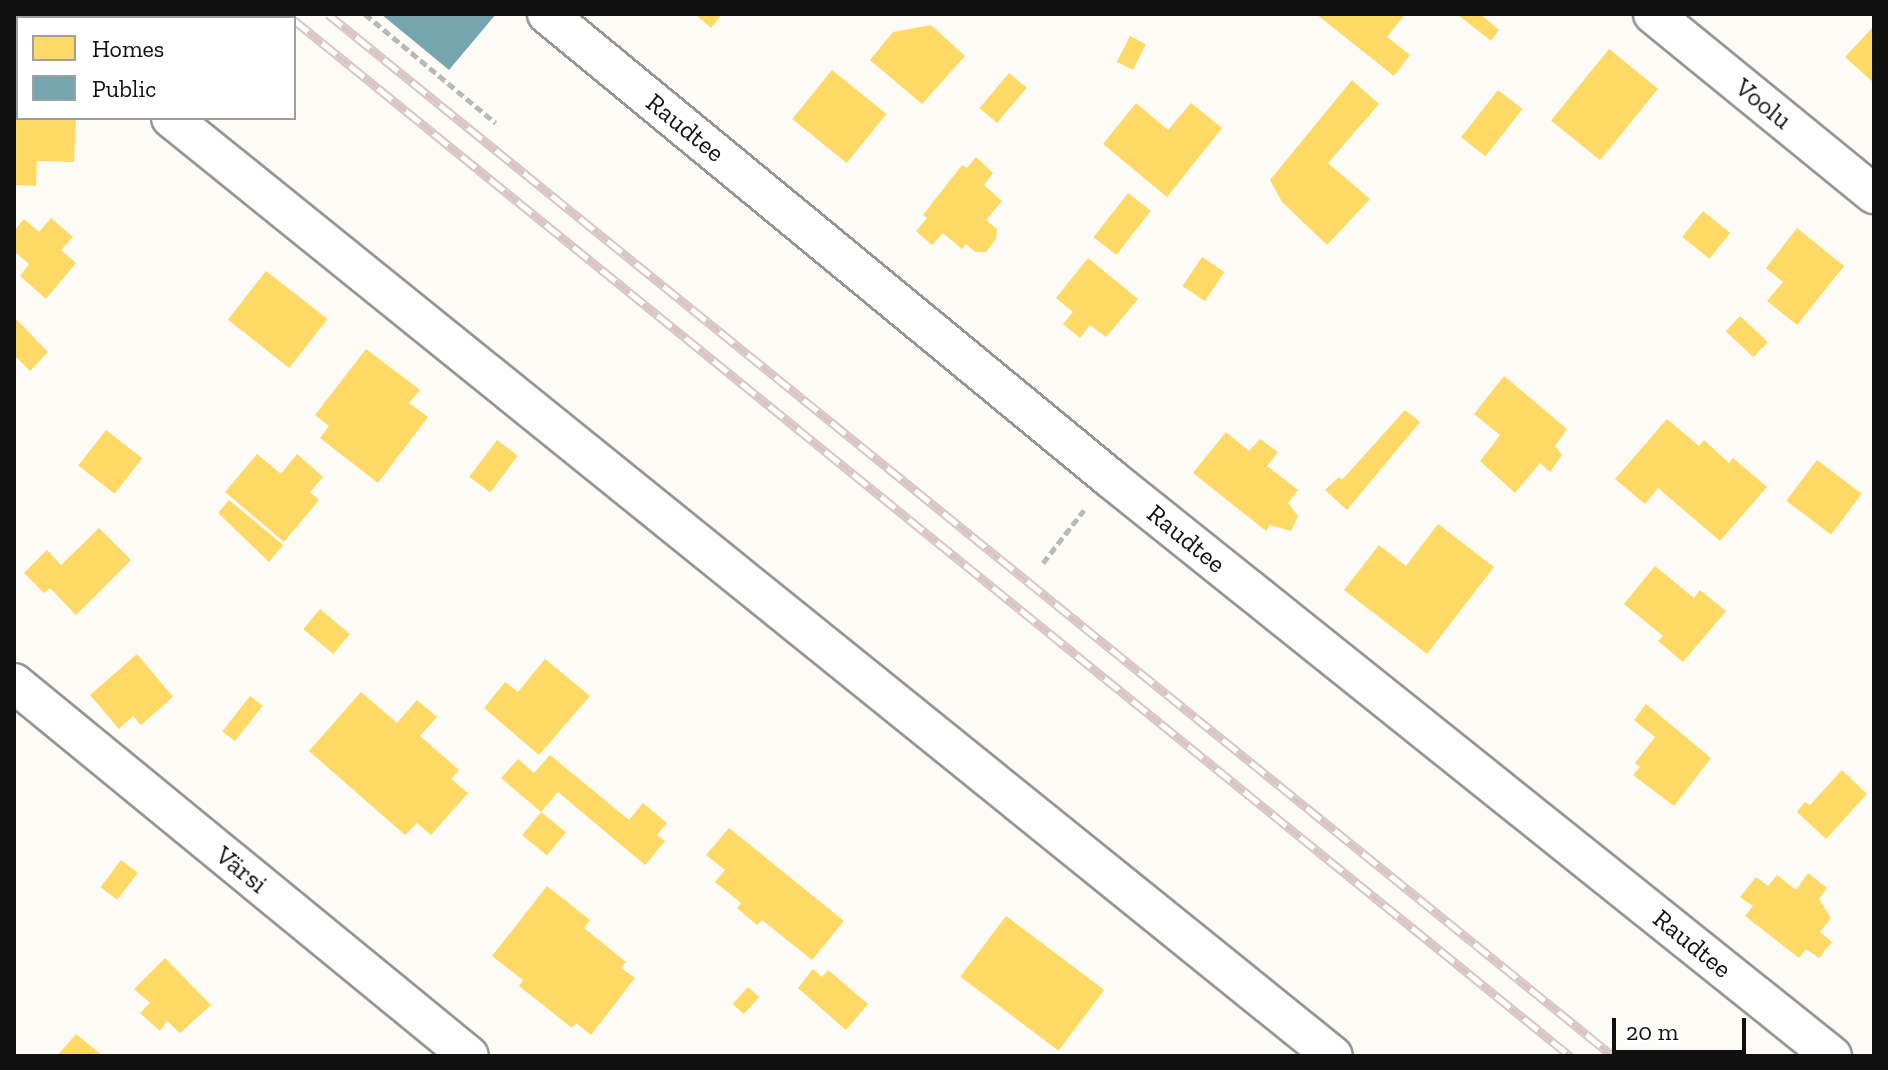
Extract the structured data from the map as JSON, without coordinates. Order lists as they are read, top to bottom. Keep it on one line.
{"streets":{"street":["Voolu","Raudtee","Värsi"]},"legend":["Homes","Public"],"scale_bar":"20 m"}
